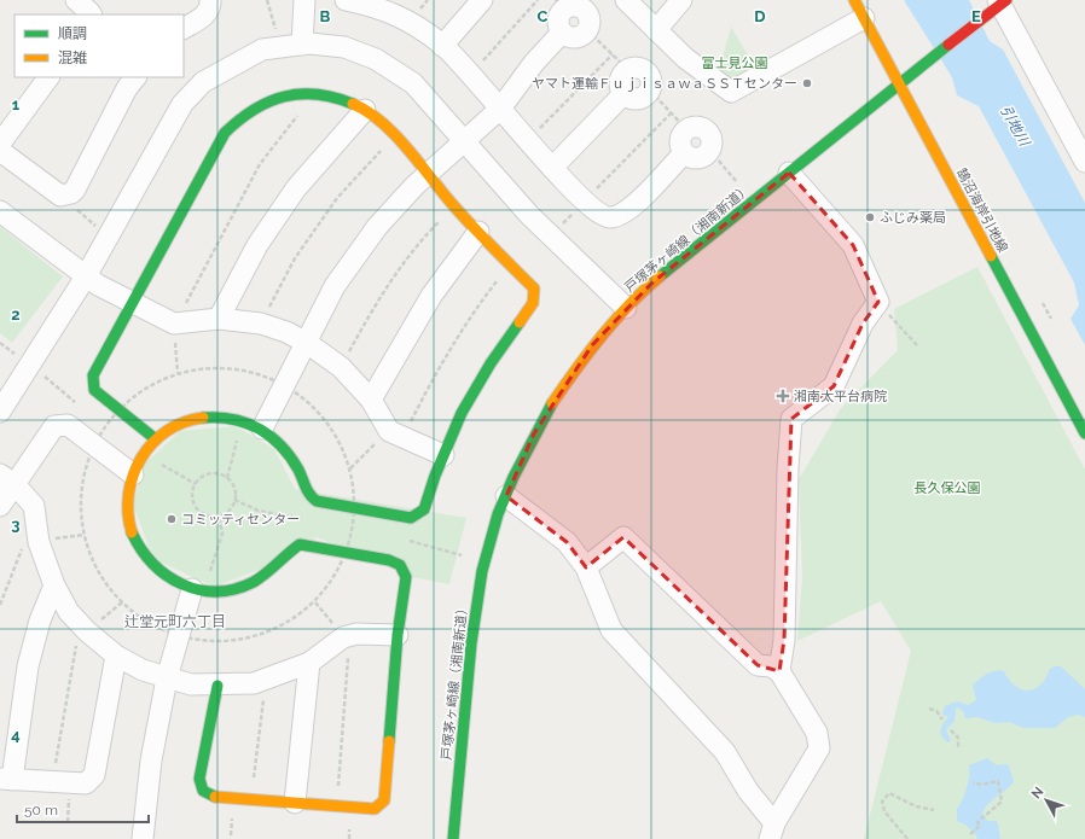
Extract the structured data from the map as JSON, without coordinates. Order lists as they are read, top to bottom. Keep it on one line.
{"streets":{"street":["鵠沼海岸引地線","戸塚茅ヶ崎線（湘南新道）"]},"crossings":[["鵠沼海岸引地線","戸塚茅ヶ崎線（湘南新道）"]],"districts":["辻堂元町六丁目"],"water":["引地川"],"parks":["富士見公園","長久保公園"],"places":{"other":["ヤマト運輸ＦｕｊｉｓａｗａＳＳＴセンター","ふじみ薬局","コミッティセンター"],"health":["湘南太平台病院"]},"legend":["順調","混雑"],"scale_bar":"50 m","north":"top left","grid":{"columns":["B","C","D","E"],"rows":["1","2","3","4"]}}
